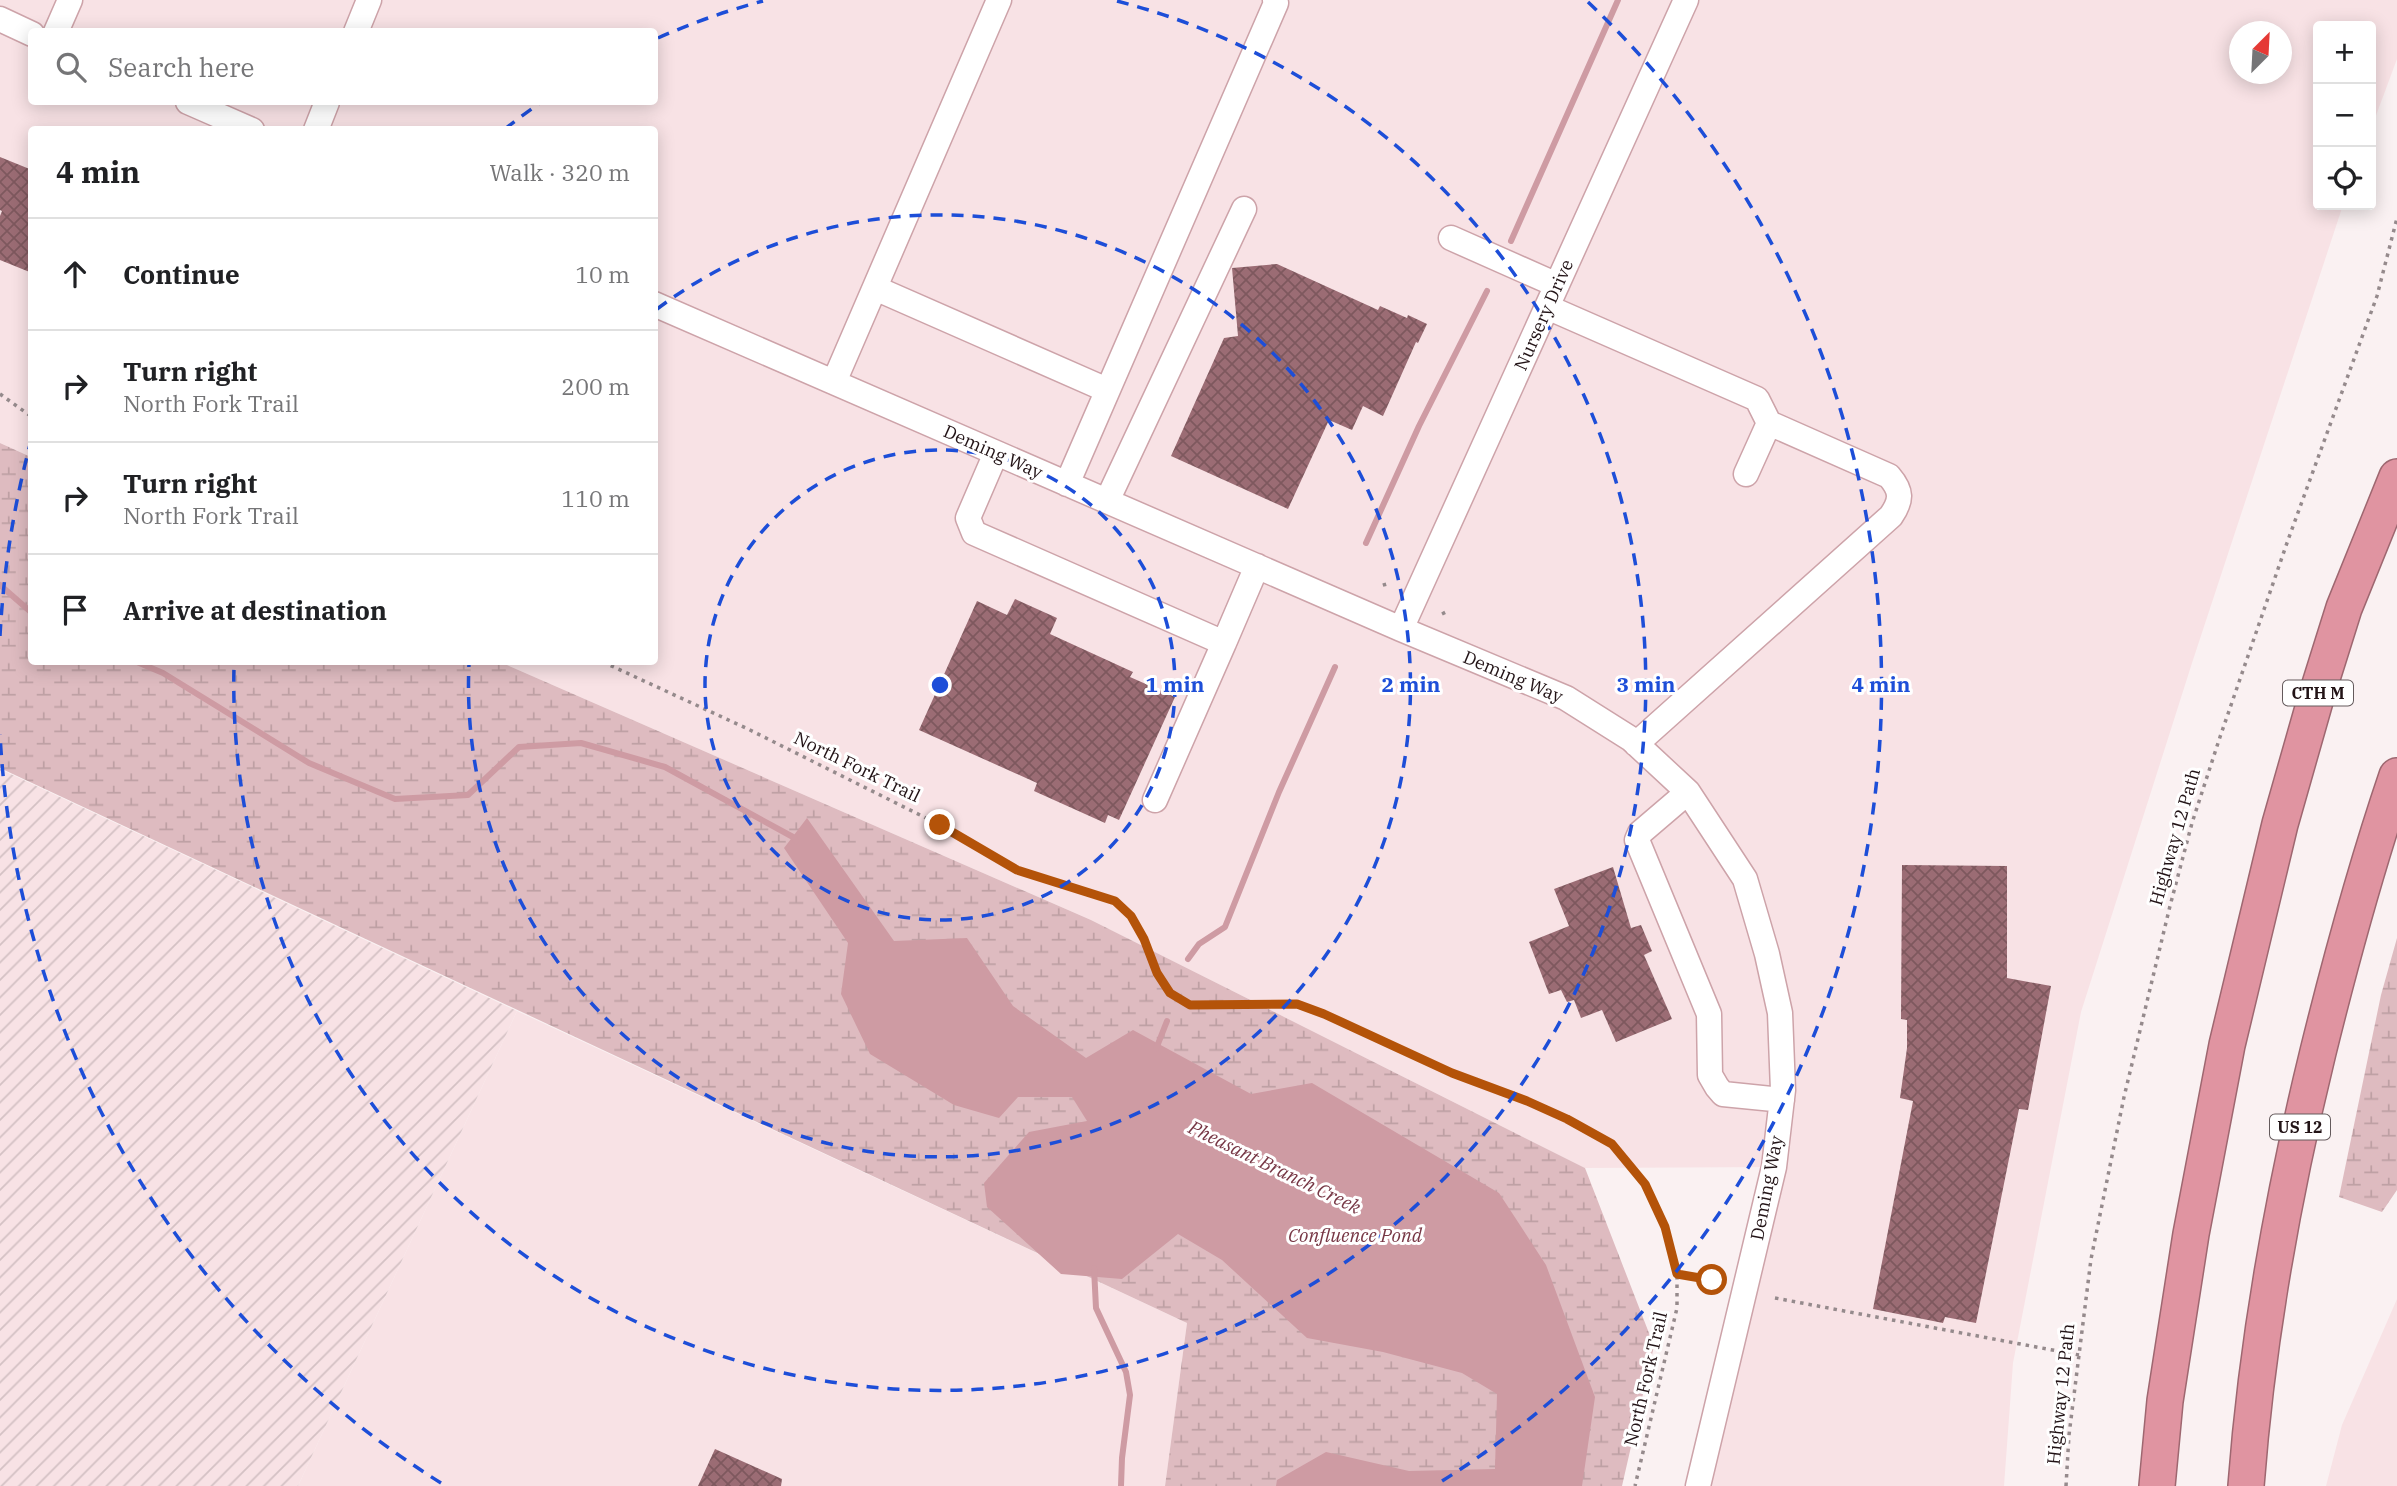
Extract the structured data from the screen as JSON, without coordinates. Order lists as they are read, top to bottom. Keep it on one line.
{"streets":{"highway":["CTH M","US 12"],"street":["Nursery Drive","Deming Way"],"path":["North Fork Trail","Highway 12 Path"]},"crossings":[["Nursery Drive","Deming Way"]],"water":["Pheasant Branch Creek","Confluence Pond"],"north":"top right","page":{"map_buttons":["+","−"],"search":"Search here","heading":["4 min","Walk · 320 m"],"list":[["Continue","10 m"],["Turn right","North Fork Trail","200 m"],["Turn right","North Fork Trail","110 m"],"Arrive at destination"]},"rings":["1 min","2 min","3 min","4 min"]}
